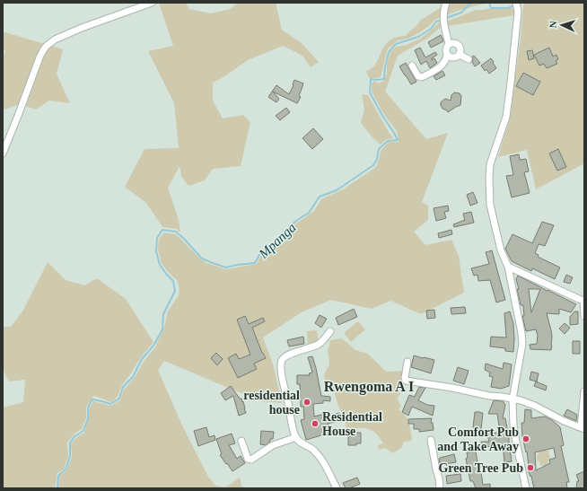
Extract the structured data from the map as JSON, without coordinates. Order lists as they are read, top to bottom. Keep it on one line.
{"districts":["Rwengoma A I"],"water":["Mpanga"],"places":["residential house","Residential House","Comfort Pub and Take Away","Green Tree Pub"],"north":"left"}
